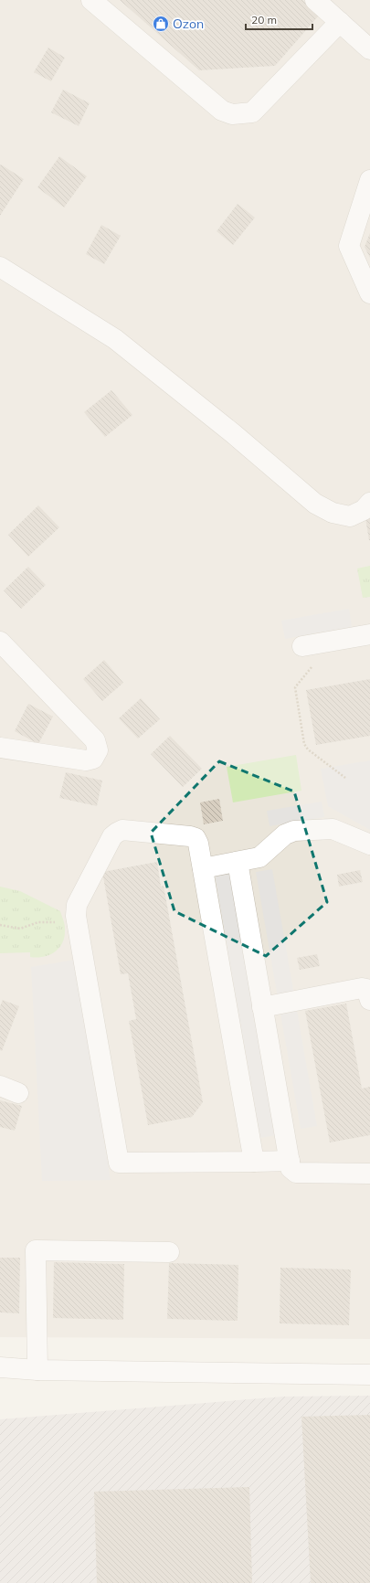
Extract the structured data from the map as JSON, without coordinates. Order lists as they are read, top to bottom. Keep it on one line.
{"places":{"shop":["Ozon"]},"scale_bar":"20 m"}
